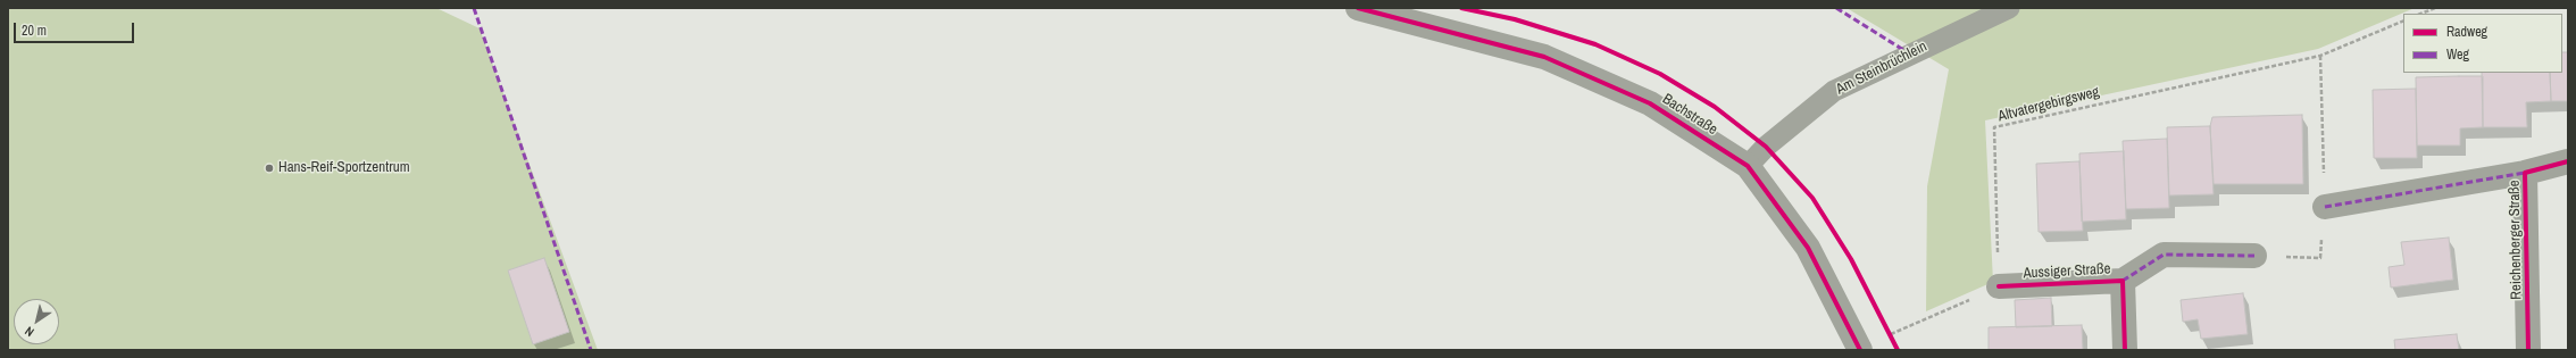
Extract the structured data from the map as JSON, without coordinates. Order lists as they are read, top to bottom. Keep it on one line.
{"streets":{"street":["Bachstraße","Reichenberger Straße","Aussiger Straße"],"lane":["Am Steinbrüchlein"],"path":["Altvatergebirgsweg"]},"crossings":[["Am Steinbrüchlein","Bachstraße"],["Altvatergebirgsweg","Aussiger Straße"]],"places":["Hans-Reif-Sportzentrum"],"legend":["Radweg","Weg"],"scale_bar":"20 m","north":"bottom left"}
